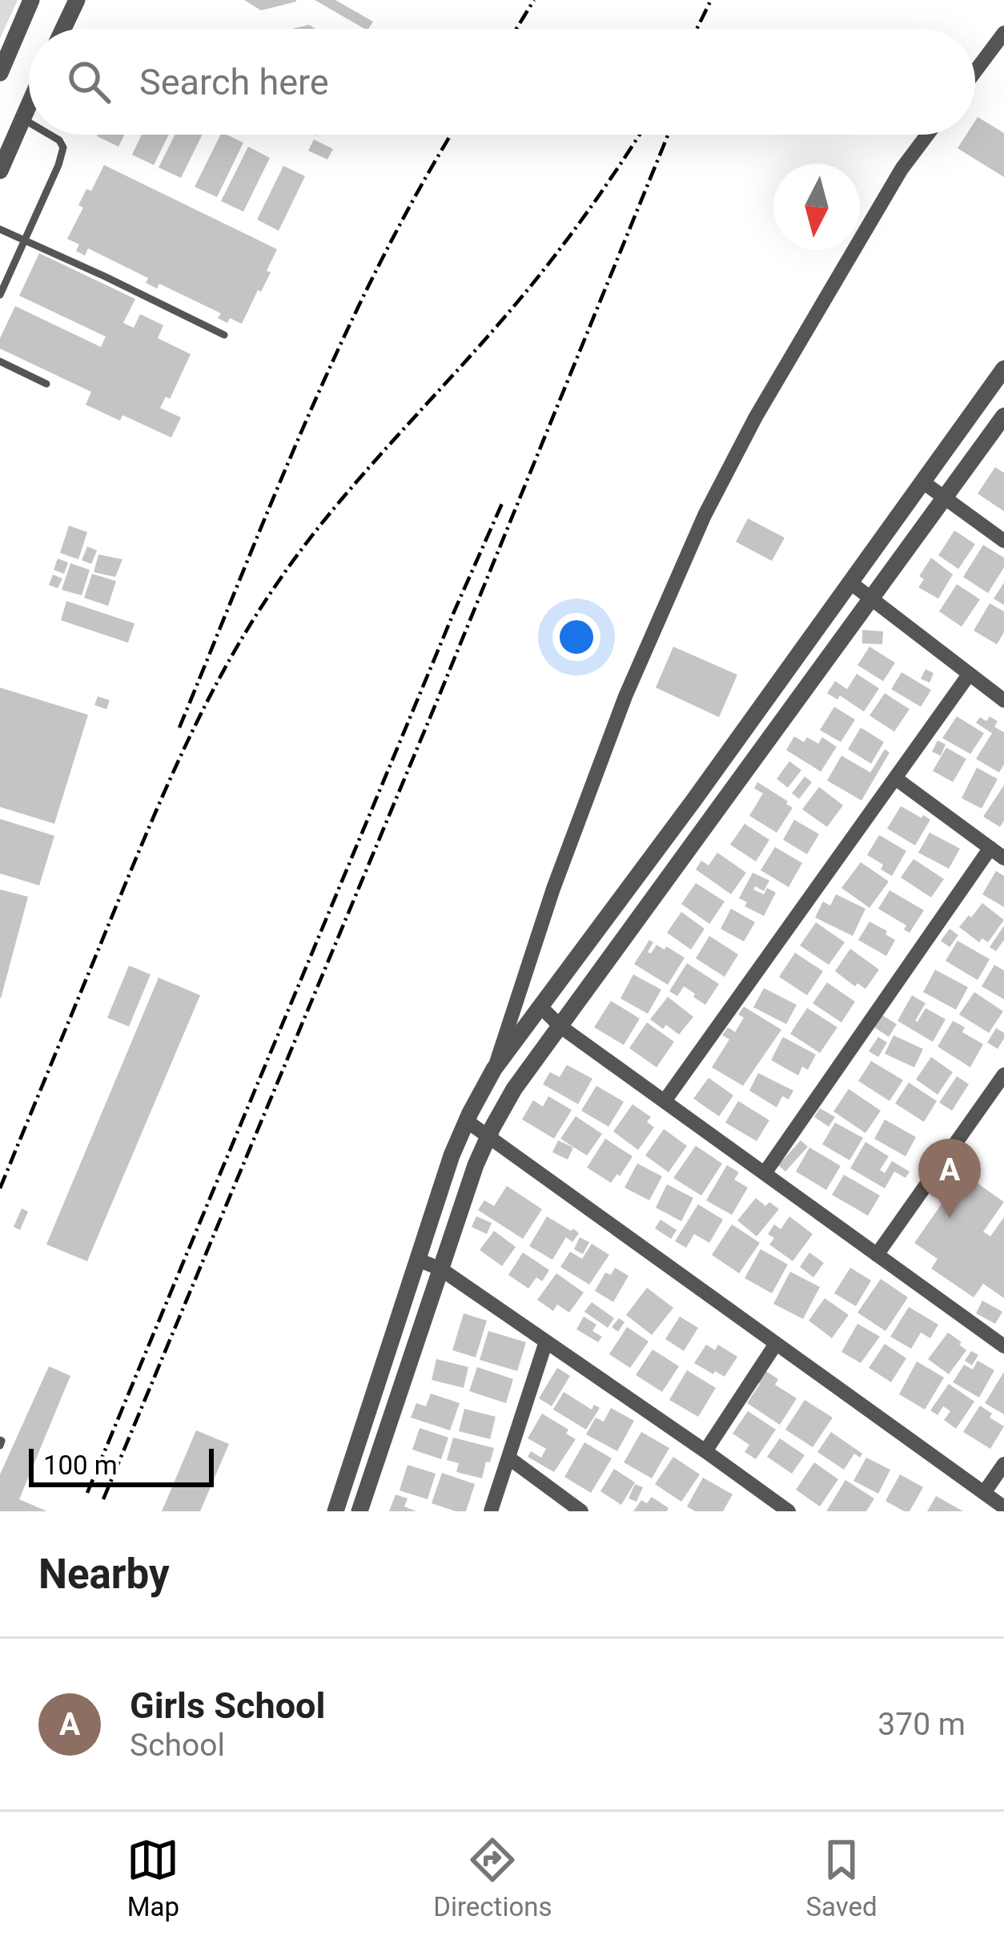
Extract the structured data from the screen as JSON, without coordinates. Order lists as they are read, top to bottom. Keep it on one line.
{"scale_bar":"100 m","north":"bottom","page":{"search":"Search here","pins":"A","scale":"100 m","heading":"Nearby","list":[{"mark":"A","name":"Girls School","note":"School","value":"370 m"}],"nav":["Map","Directions","Saved"]}}
